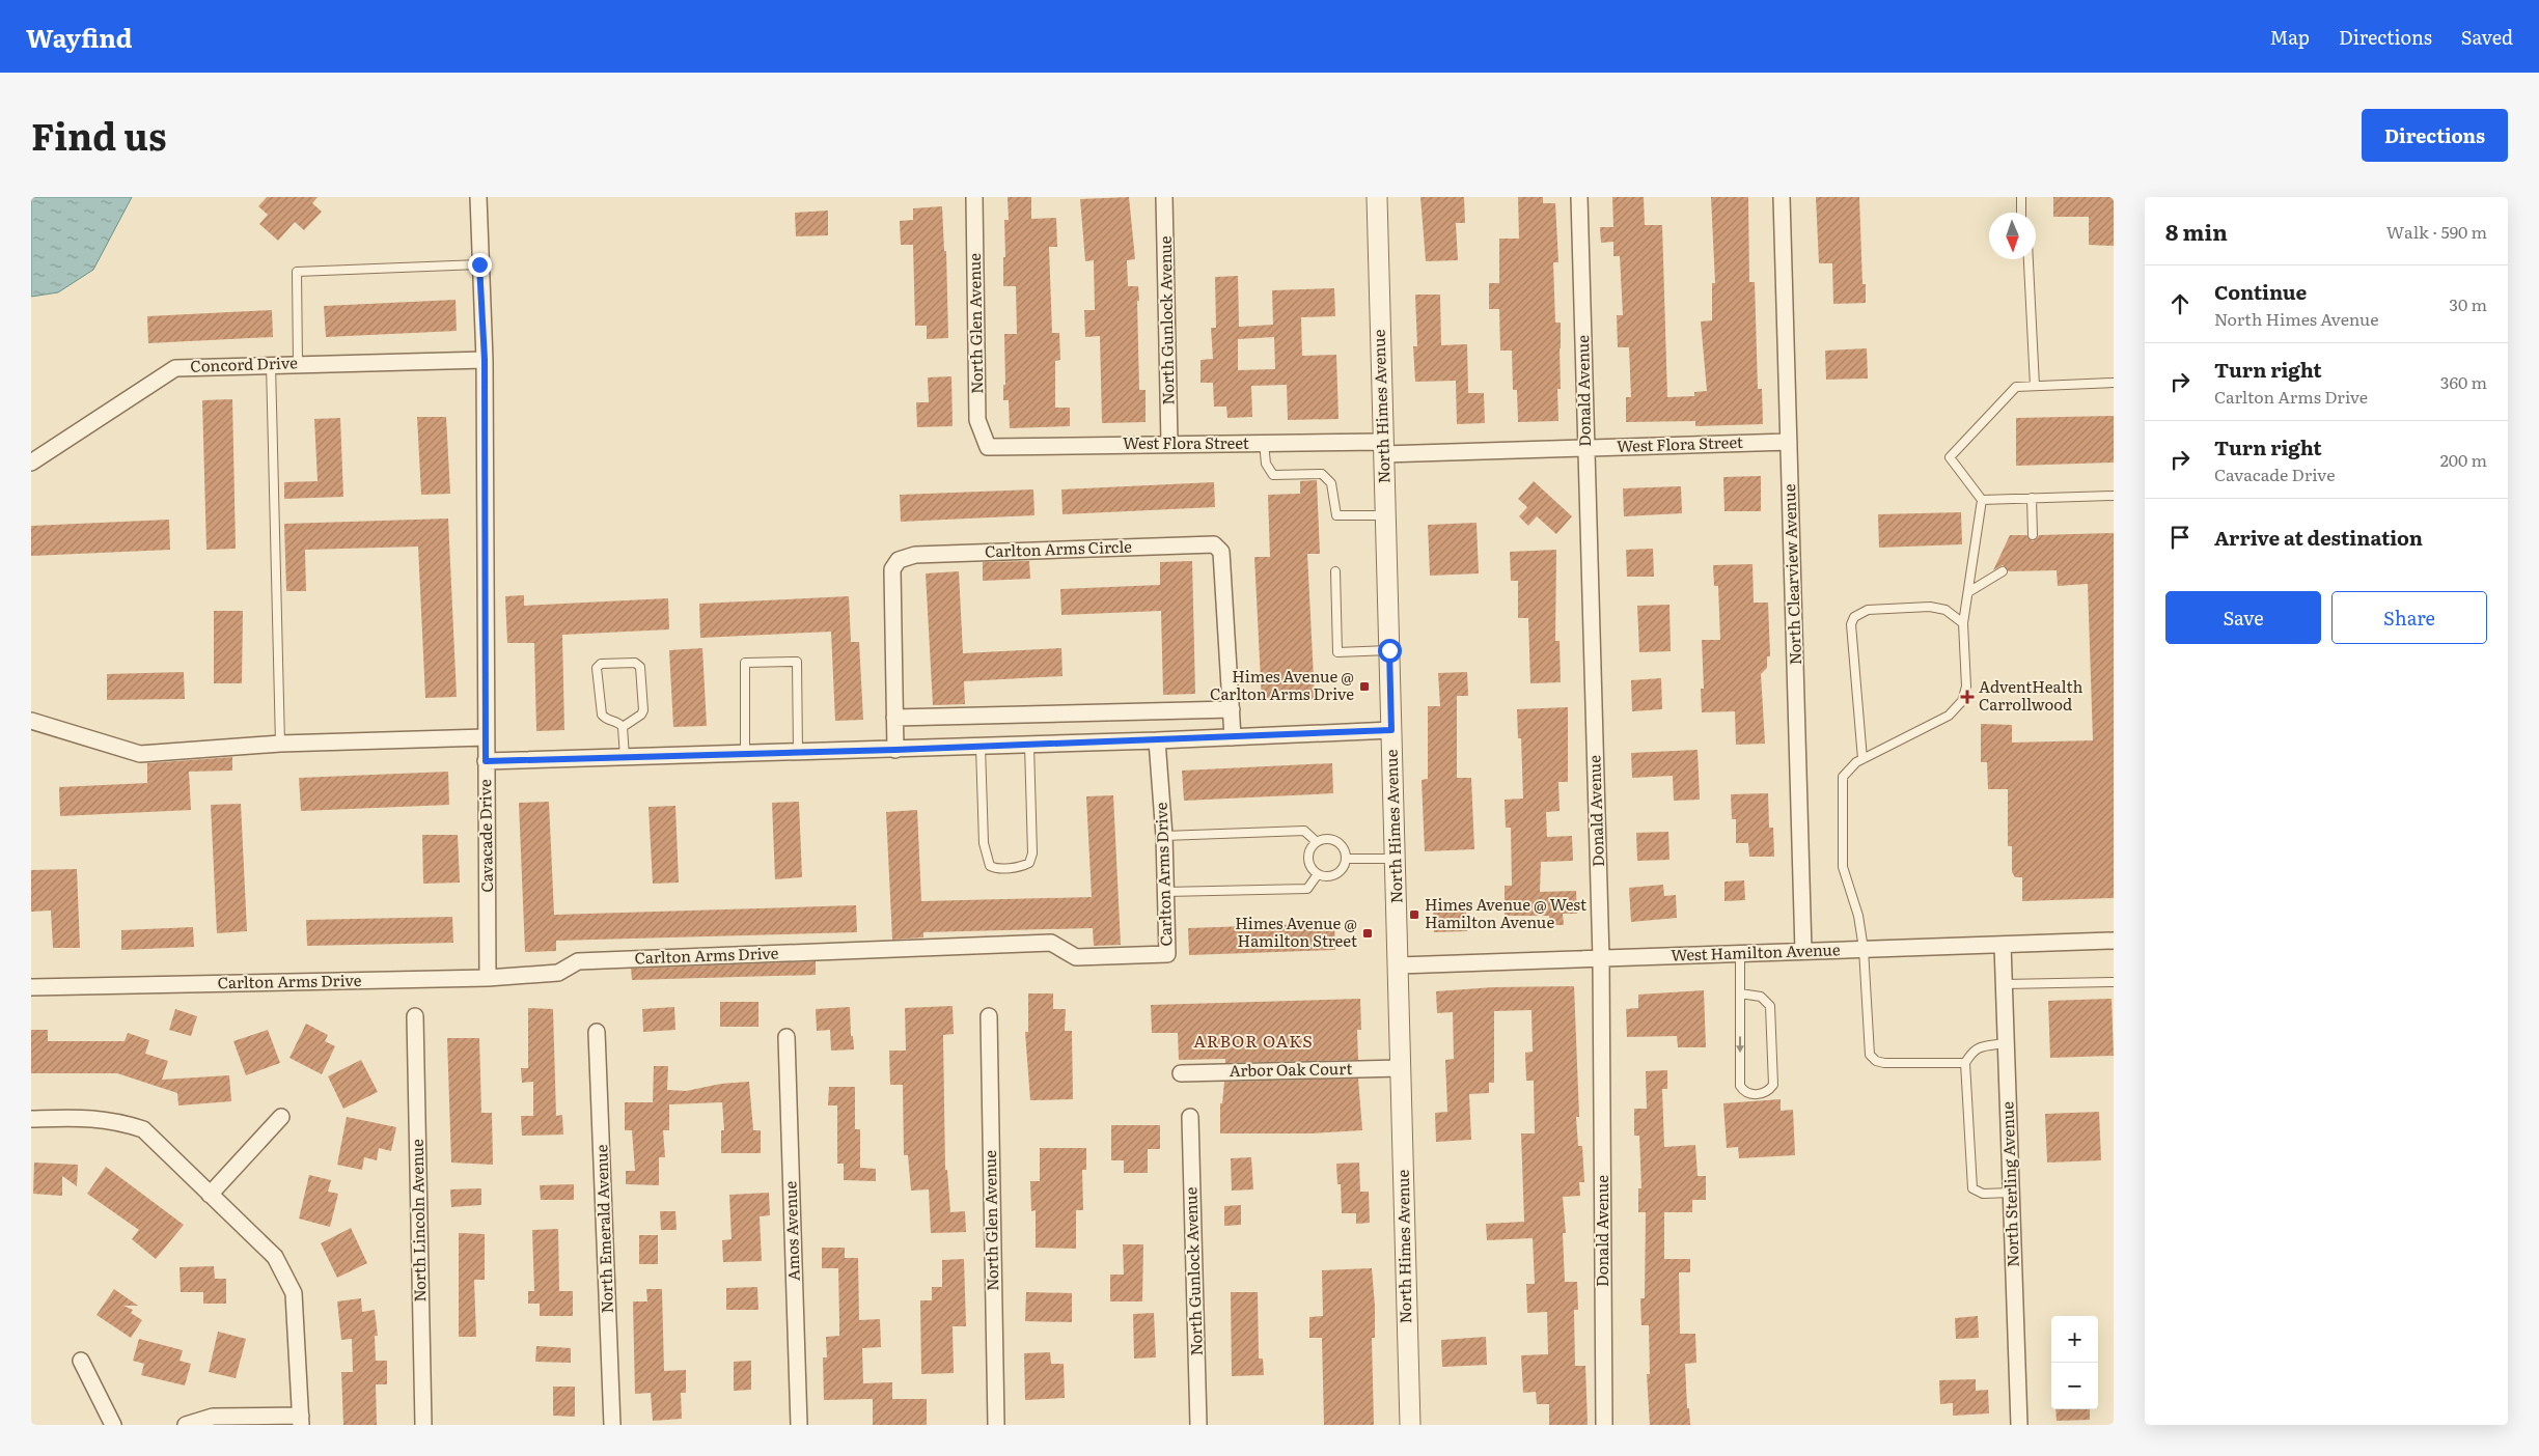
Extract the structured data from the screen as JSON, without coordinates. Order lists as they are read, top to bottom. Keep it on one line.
{"streets":{"street":["North Gunlock Avenue","North Glen Avenue","Concord Drive","Donald Avenue","North Himes Avenue","West Flora Street","Carlton Arms Circle","North Clearview Avenue","Cavacade Drive","Carlton Arms Drive","West Hamilton Avenue","Arbor Oak Court","North Sterling Avenue","North Lincoln Avenue","North Emerald Avenue","Amos Avenue"]},"crossings":[["North Gunlock Avenue","West Flora Street"],["North Glen Avenue","West Flora Street"],["Concord Drive","Cavacade Drive"],["Donald Avenue","West Flora Street"],["Donald Avenue","West Hamilton Avenue"],["North Himes Avenue","West Flora Street"],["North Himes Avenue","West Hamilton Avenue"],["North Himes Avenue","Arbor Oak Court"],["West Flora Street","North Clearview Avenue"],["North Clearview Avenue","West Hamilton Avenue"],["Cavacade Drive","Carlton Arms Drive"],["West Hamilton Avenue","North Sterling Avenue"]],"districts":["ARBOR OAKS"],"places":{"transit":["Himes Avenue @ Carlton Arms Drive","Himes Avenue @ West Hamilton Avenue","Himes Avenue @ Hamilton Street"],"health":["AdventHealth Carrollwood"]},"north":"bottom","page":{"header":"Wayfind","nav":["Map","Directions","Saved"],"title":"Find us","buttons":["Directions",["Save","Share"]],"heading":["8 min","Walk · 590 m"],"list":[["Continue","North Himes Avenue","30 m"],["Turn right","Carlton Arms Drive","360 m"],["Turn right","Cavacade Drive","200 m"],"Arrive at destination"],"map_buttons":["+","−"]}}
